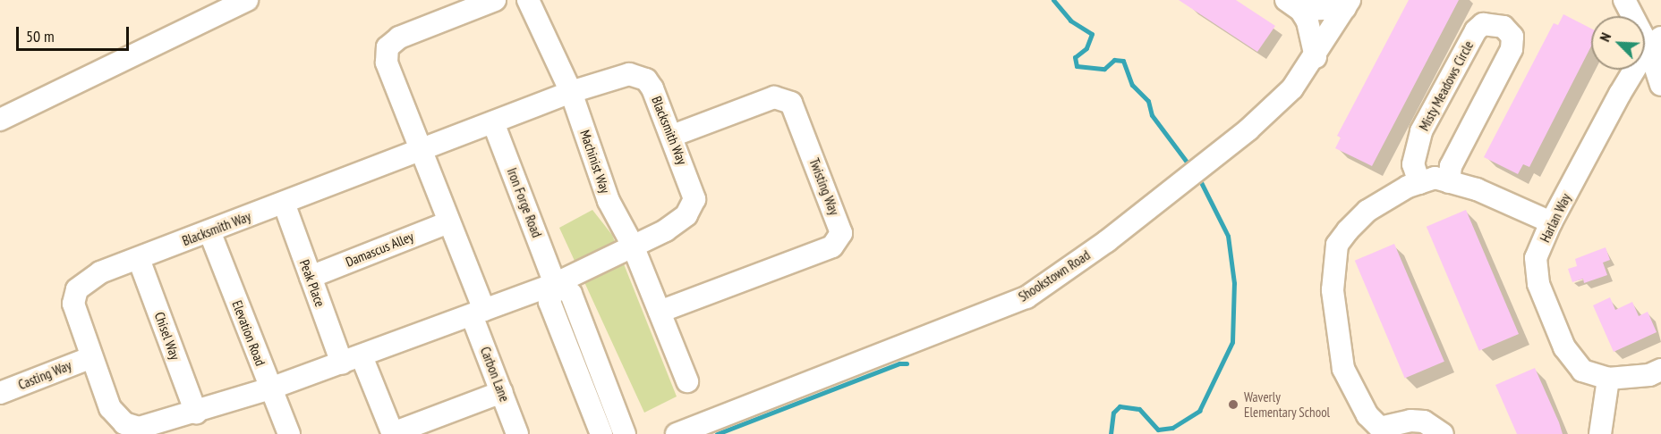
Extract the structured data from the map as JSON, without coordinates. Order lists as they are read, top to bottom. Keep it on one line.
{"streets":{"street":["Misty Meadows Circle","Blacksmith Way","Machinist Way","Twisting Way","Iron Forge Road","Harlan Way","Damascus Alley","Shookstown Road","Peak Place","Elevation Road","Chisel Way","Carbon Lane","Casting Way"]},"crossings":[["Blacksmith Way","Machinist Way"],["Blacksmith Way","Twisting Way"],["Blacksmith Way","Iron Forge Road"],["Blacksmith Way","Peak Place"],["Blacksmith Way","Elevation Road"],["Blacksmith Way","Chisel Way"],["Blacksmith Way","Carbon Lane"],["Blacksmith Way","Casting Way"],["Machinist Way","Twisting Way"],["Damascus Alley","Peak Place"]],"places":["Waverly Elementary School"],"scale_bar":"50 m","north":"top left"}
